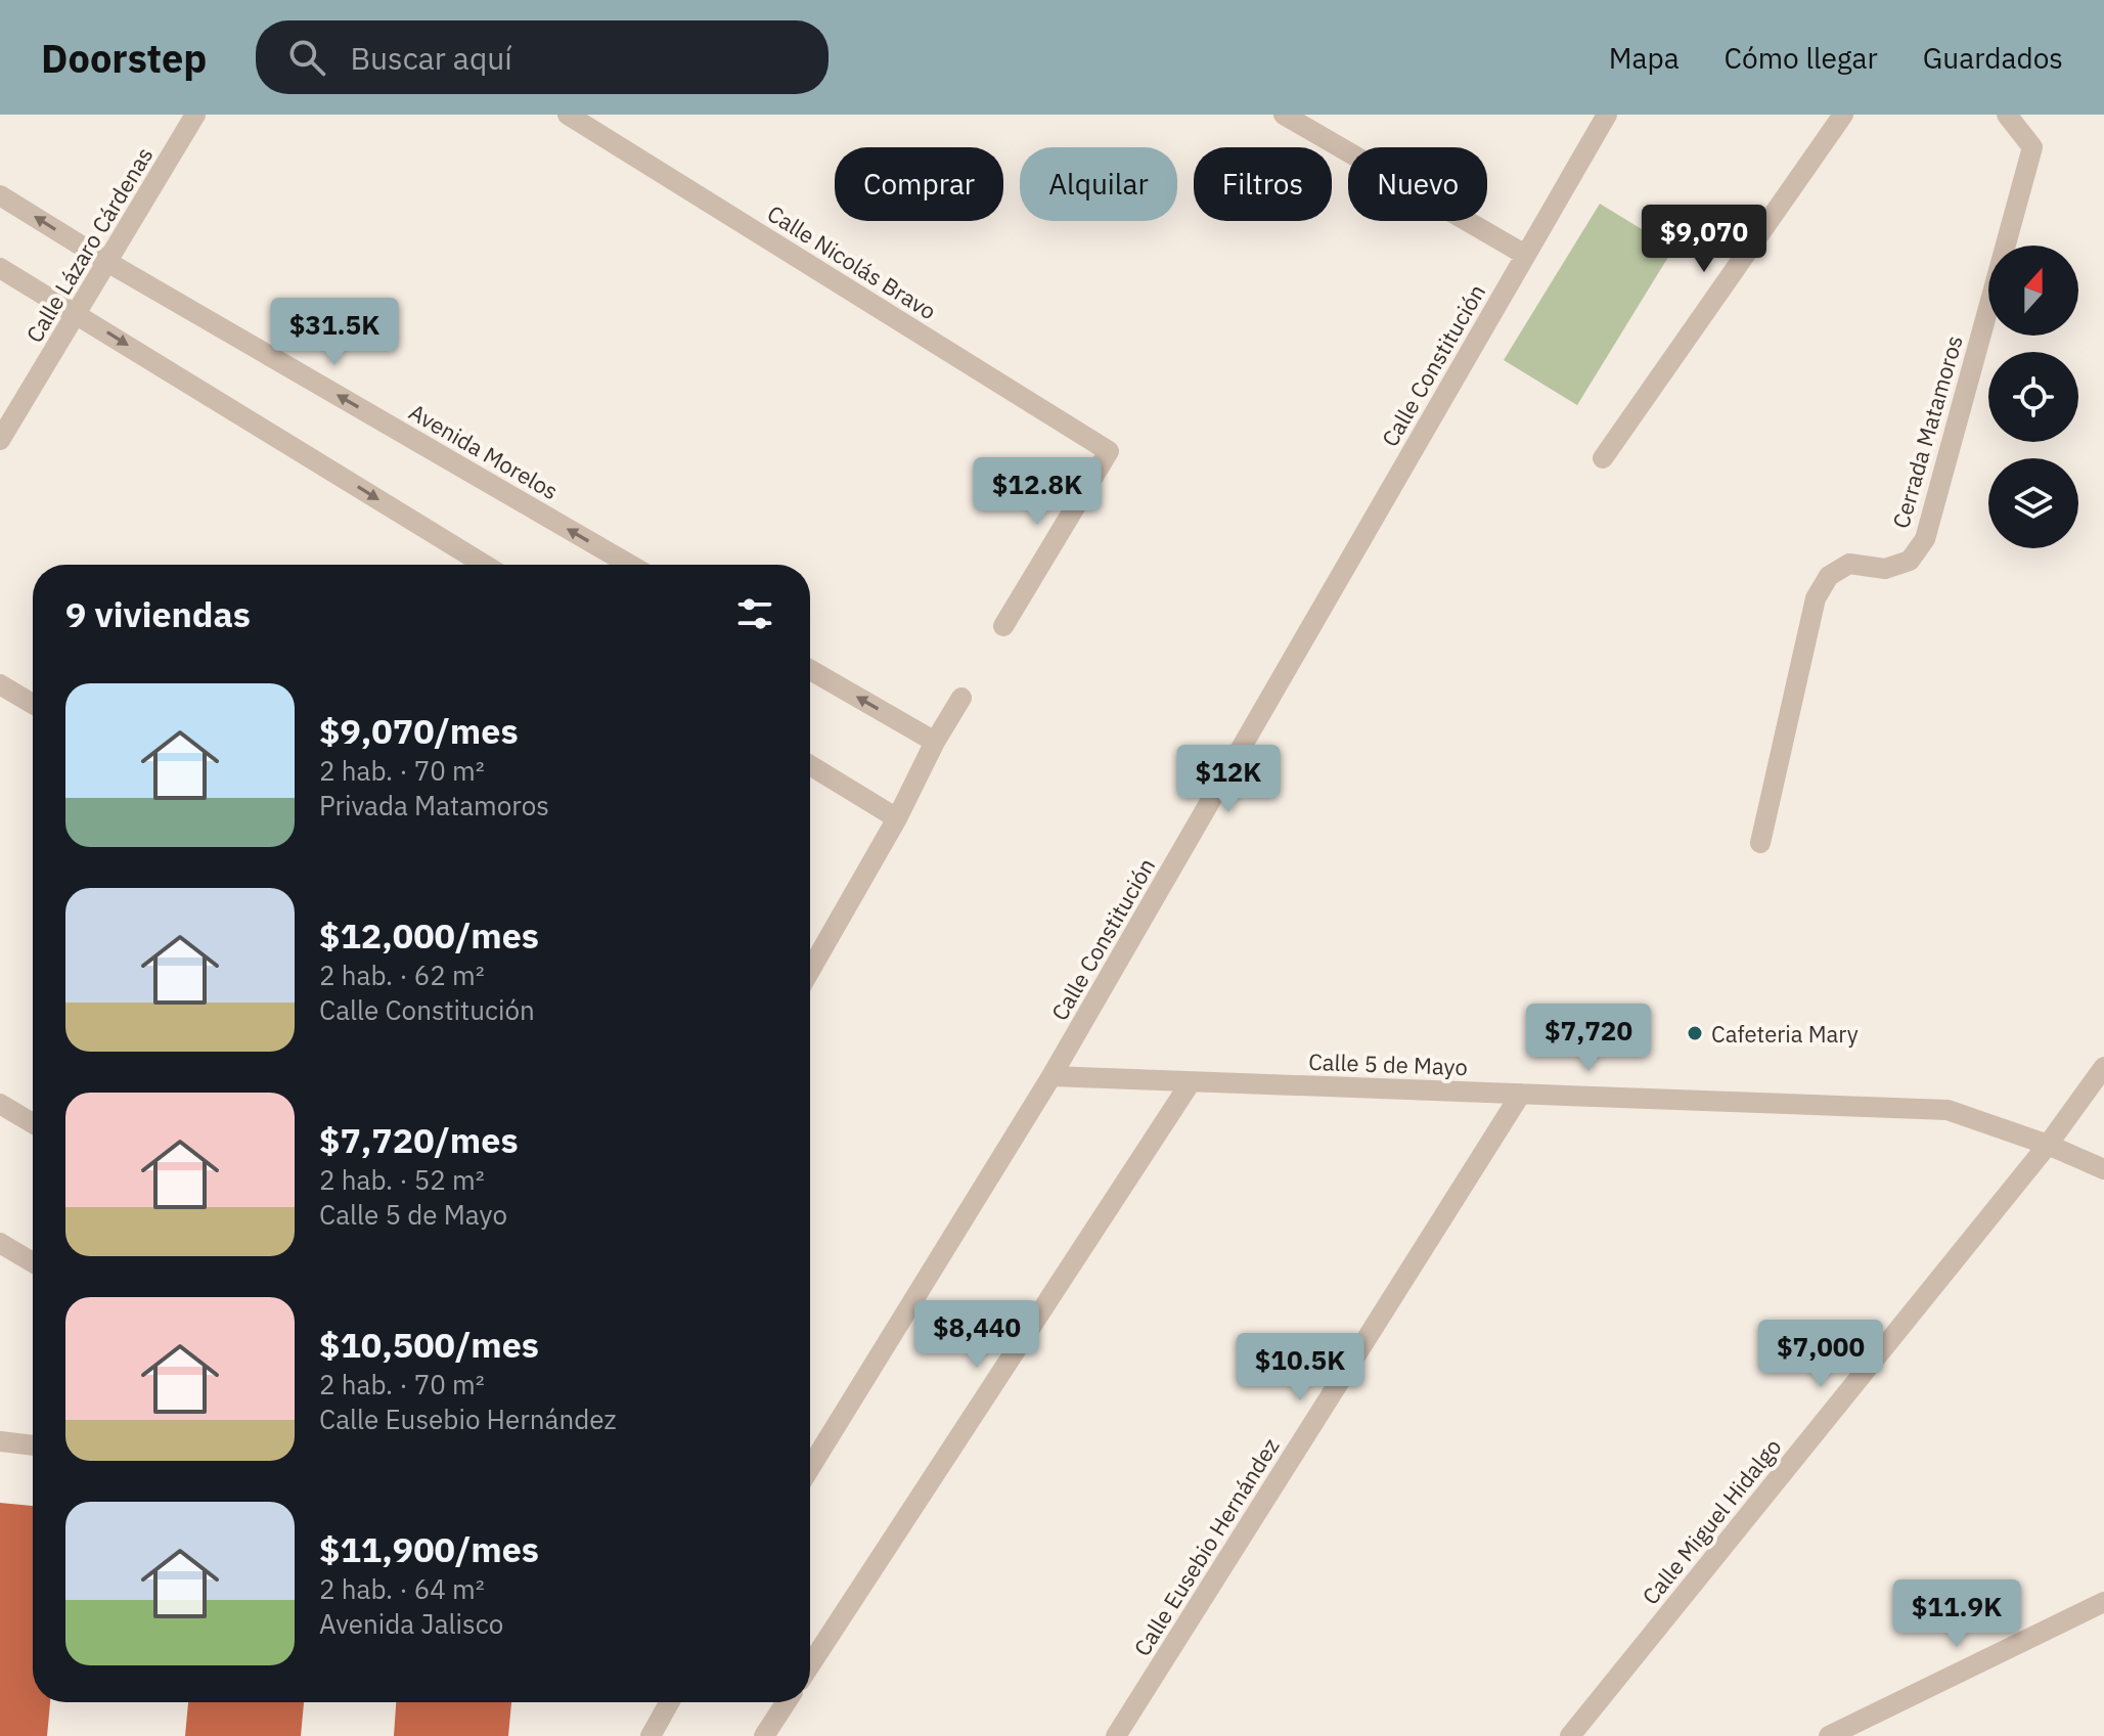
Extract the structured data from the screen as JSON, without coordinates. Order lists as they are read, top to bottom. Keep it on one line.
{"streets":{"street":["Calle Lázaro Cárdenas","Calle Nicolás Bravo","Calle Constitución","Cerrada Matamoros","Avenida Morelos","Calle 5 de Mayo","Calle Miguel Hidalgo","Calle Eusebio Hernández"]},"crossings":[["Calle Lázaro Cárdenas","Avenida Morelos"],["Calle Constitución","Calle 5 de Mayo"],["Calle 5 de Mayo","Calle Miguel Hidalgo"],["Calle 5 de Mayo","Calle Eusebio Hernández"]],"places":["Cafeteria Mary"],"north":"top","page":{"header":"Doorstep","search":"Buscar aquí","nav":["Mapa","Cómo llegar","Guardados"],"chip":["Comprar","Alquilar","Filtros","Nuevo"],"price":["$9,070","$31.5K","$12.8K","$12K","$7,720","$8,440","$7,000","$10.5K","$11.9K"],"heading":"9 viviendas","list":[{"name":"$9,070/mes","note":"2 hab. · 70 m² · Privada Matamoros"},{"name":"$12,000/mes","note":"2 hab. · 62 m² · Calle Constitución"},{"name":"$7,720/mes","note":"2 hab. · 52 m² · Calle 5 de Mayo"},{"name":"$10,500/mes","note":"2 hab. · 70 m² · Calle Eusebio Hernández"},{"name":"$11,900/mes","note":"2 hab. · 64 m² · Avenida Jalisco"}]}}
